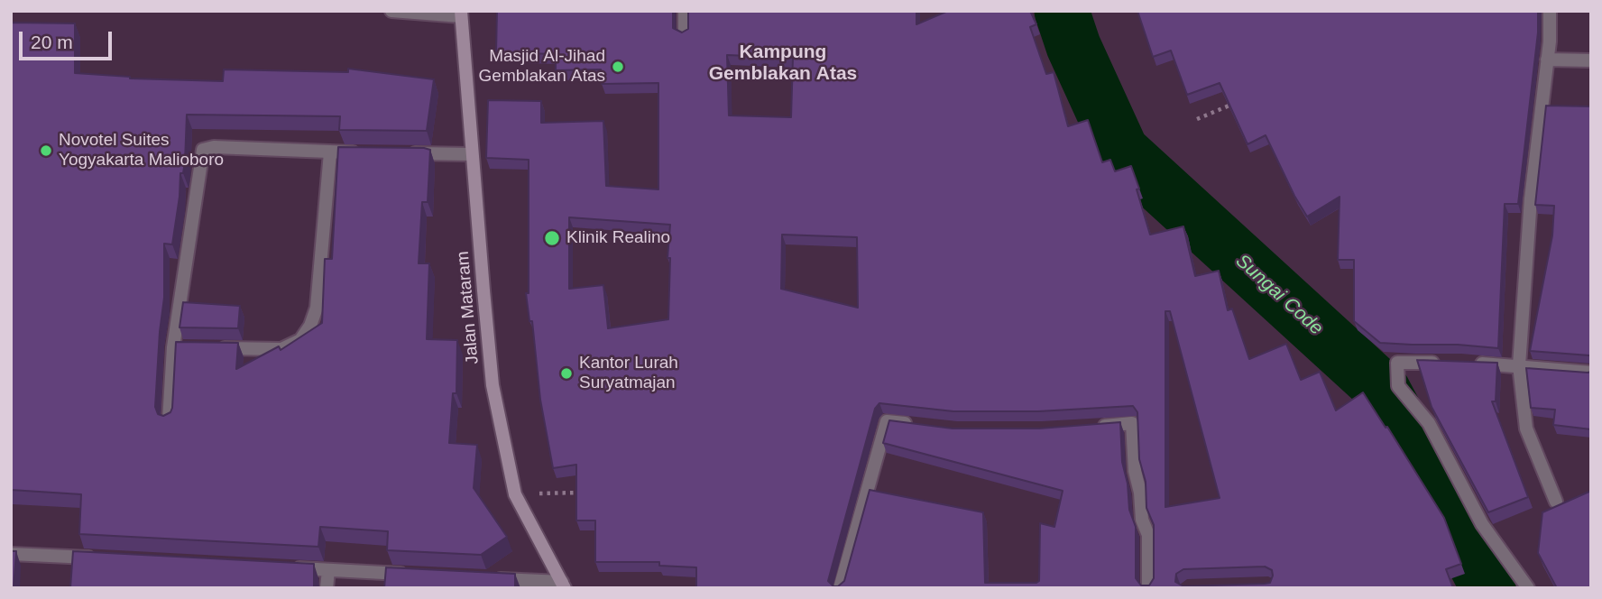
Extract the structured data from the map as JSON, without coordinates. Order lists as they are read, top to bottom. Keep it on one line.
{"streets":{"main road":["Jalan Mataram"]},"districts":["Kampung Gemblakan Atas"],"water":["Sungai Code"],"places":["Masjid Al-Jihad Gemblakan Atas","Novotel Suites Yogyakarta Malioboro","Klinik Realino","Kantor Lurah Suryatmajan"],"scale_bar":"20 m"}
